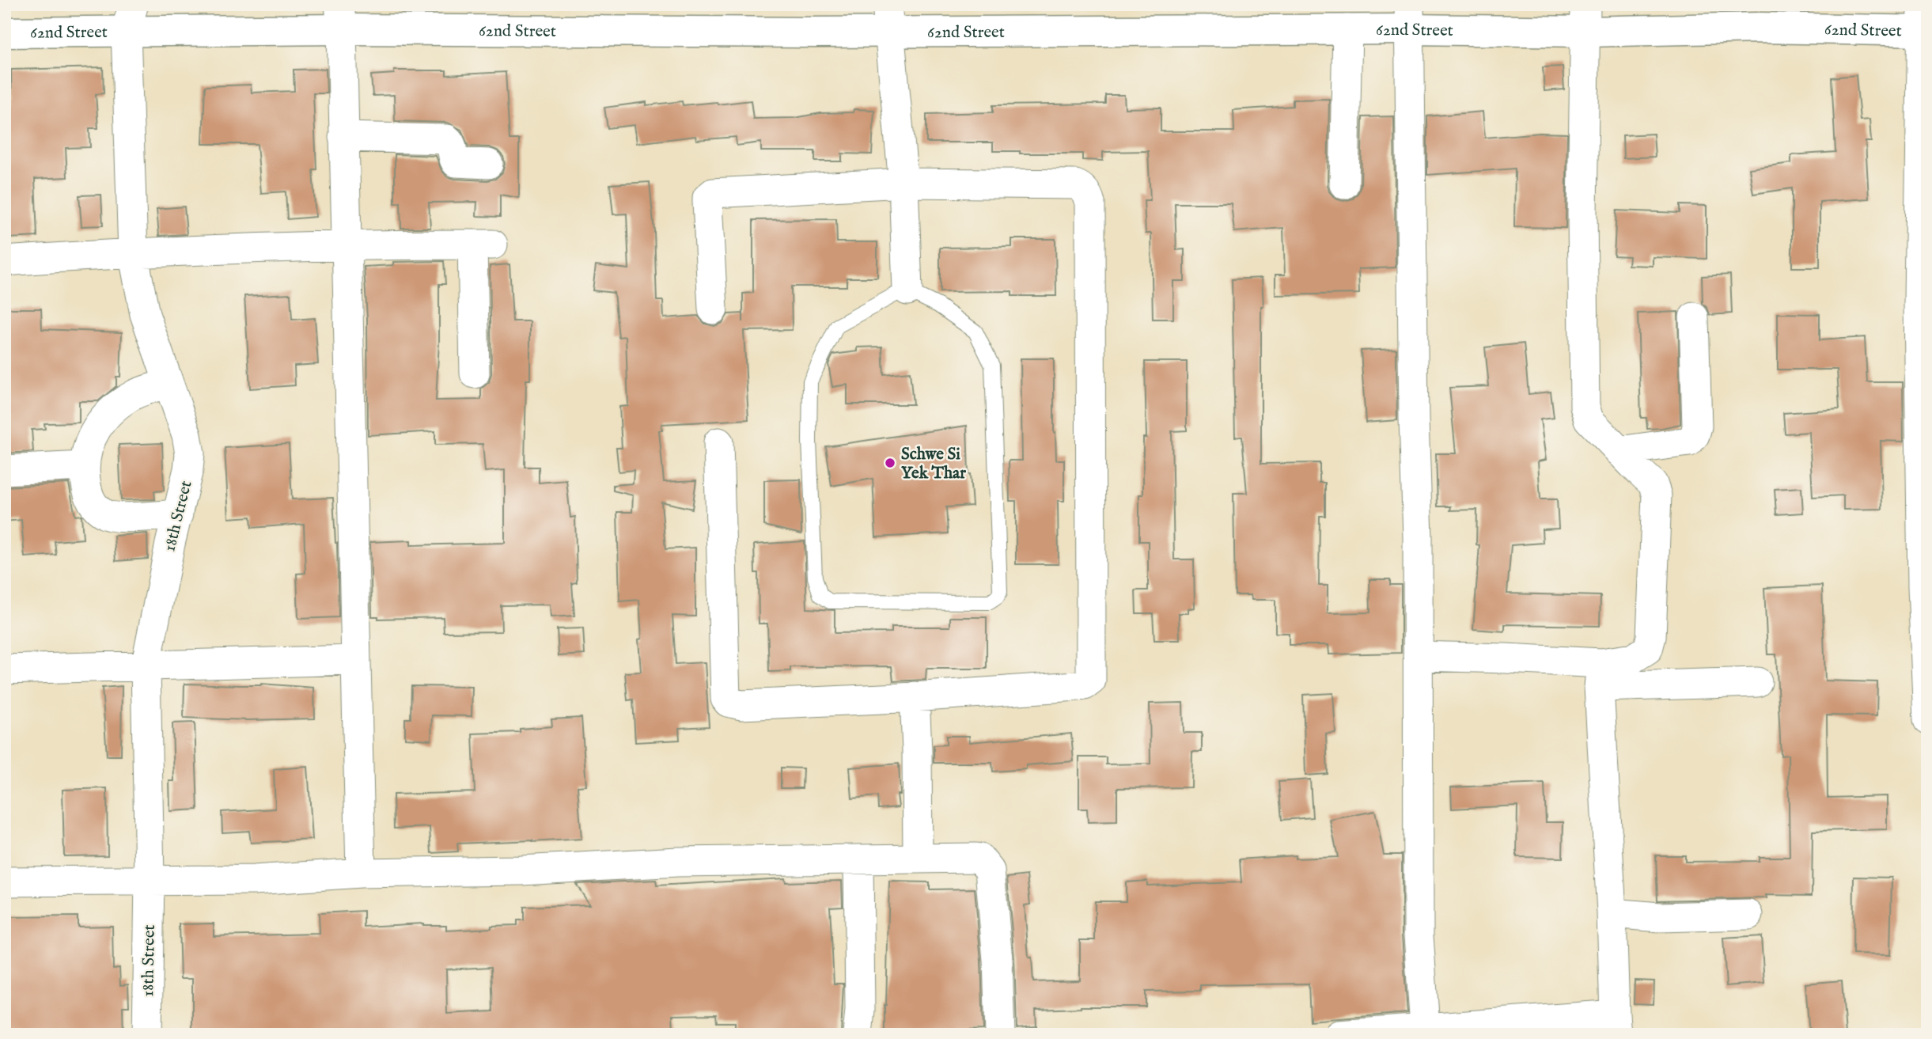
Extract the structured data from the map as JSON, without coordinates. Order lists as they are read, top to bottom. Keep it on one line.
{"streets":{"main road":["62nd Street"],"street":["18th Street"]},"crossings":[["62nd Street","18th Street"]],"places":["Schwe Si Yek Thar"]}
